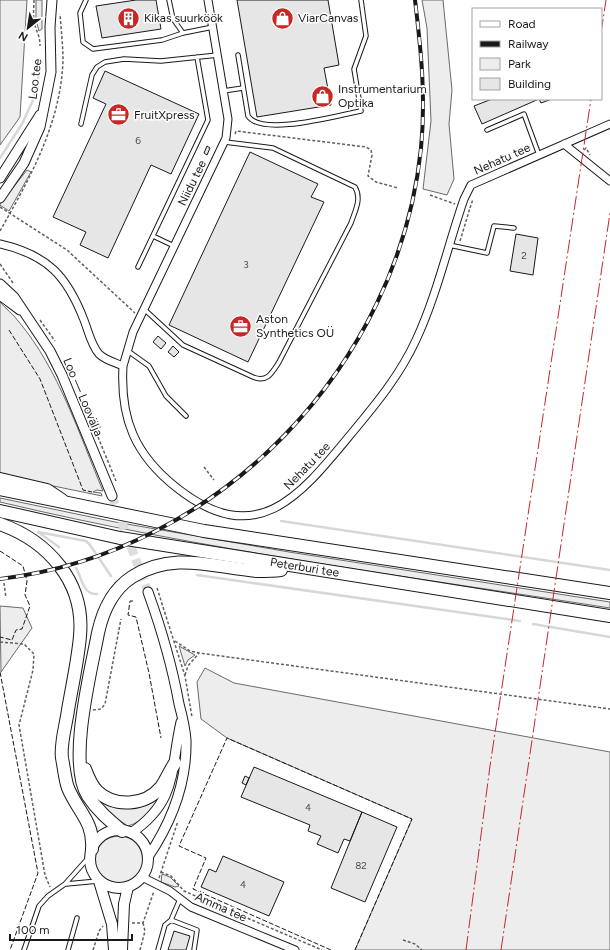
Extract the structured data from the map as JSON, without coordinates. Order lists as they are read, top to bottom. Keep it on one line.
{"streets":{"highway":["Peterburi tee"],"street":["Loo tee","Nehatu tee","Niidu tee","Loo — Loovälja","Ämma tee"]},"crossings":[["Nehatu tee","Niidu tee"]],"places":{"building":["Kikas suurköök"],"shop":["ViarCanvas","Instrumentarium Optika"],"office":["FruitXpress","Aston Synthetics OÜ"]},"house_numbers":["6","2","3","4","82","4"],"legend":["Road","Railway","Park","Building"],"scale_bar":"100 m","north":"bottom left"}
